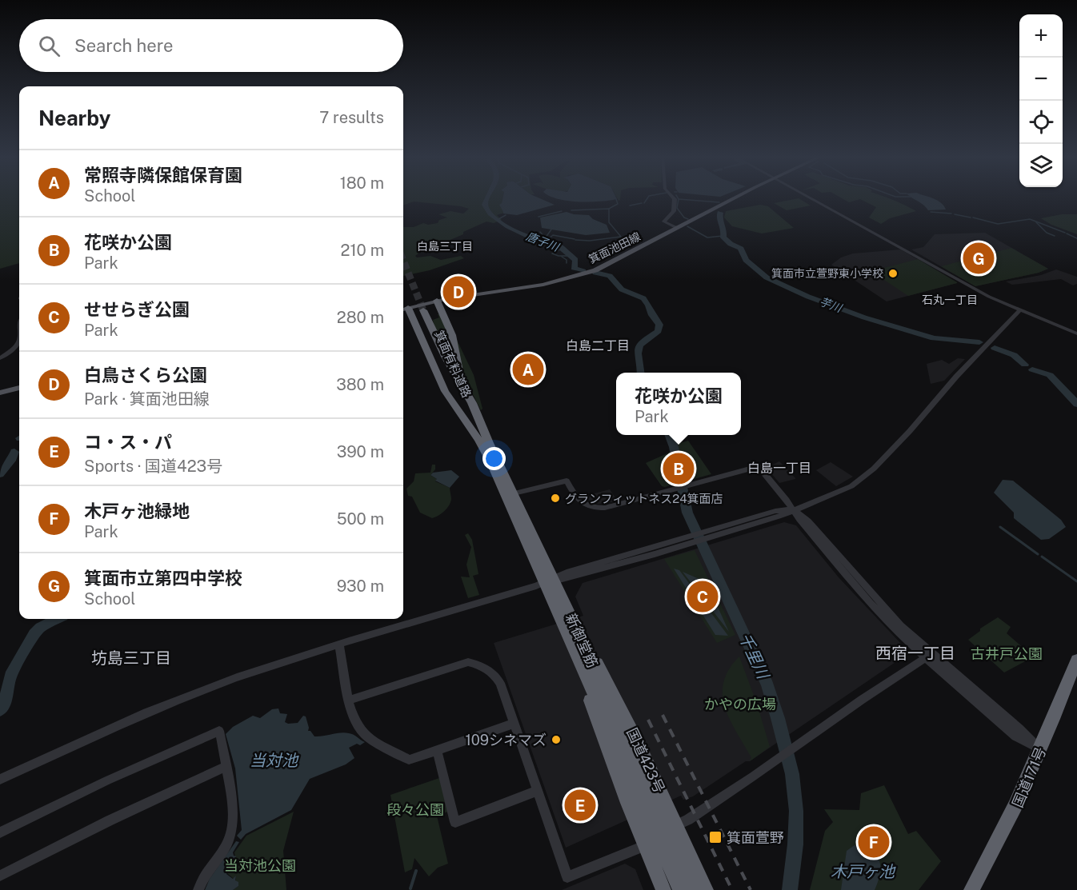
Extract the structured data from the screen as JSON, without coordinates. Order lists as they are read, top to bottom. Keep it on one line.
{"streets":{"highway":["箕面有料道路","新御堂筋","国道423号","国道171号"],"main road":["箕面池田線"]},"crossings":[["箕面有料道路","新御堂筋"],["新御堂筋","国道423号"]],"districts":["白島三丁目","石丸一丁目","白島二丁目","白島一丁目","西宿一丁目","坊島三丁目"],"water":["唐子川","芋川","千里川","当対池","木戸ヶ池"],"parks":["古井戸公園","かやの広場","段々公園","当対池公園"],"places":{"other":["箕面市立萱野東小学校","グランフィットネス24箕面店","109シネマズ"],"transit":["箕面萱野"]},"page":{"map_buttons":["+","−"],"search":"Search here","heading":["Nearby","7 results"],"list":[{"mark":"A","name":"常照寺隣保館保育園","note":"School","value":"180 m"},{"mark":"B","name":"花咲か公園","note":"Park","value":"210 m"},{"mark":"C","name":"せせらぎ公園","note":"Park","value":"280 m"},{"mark":"D","name":"白鳥さくら公園","note":"Park · 箕面池田線","value":"380 m"},{"mark":"E","name":"コ・ス・パ","note":"Sports · 国道423号","value":"390 m"},{"mark":"F","name":"木戸ヶ池緑地","note":"Park","value":"500 m"},{"mark":"G","name":"箕面市立第四中学校","note":"School","value":"930 m"}],"pins":["G","D","A","B","C","E","F"],"popup":["花咲か公園","Park"]}}
